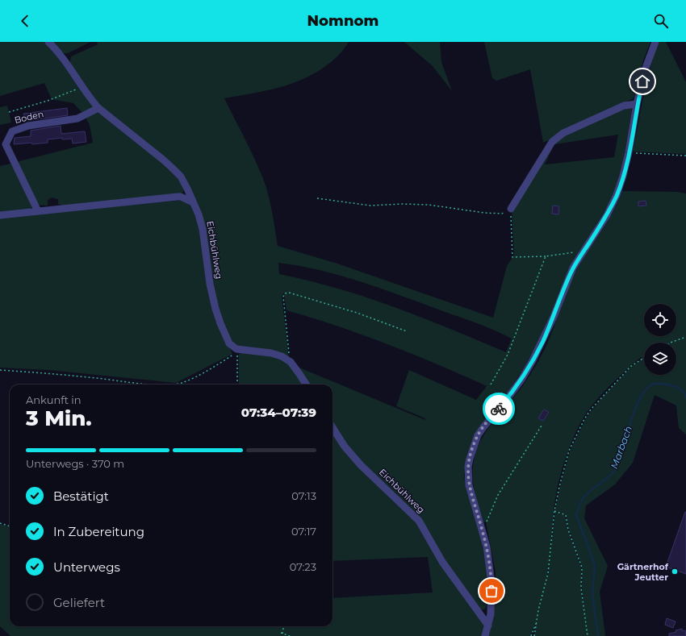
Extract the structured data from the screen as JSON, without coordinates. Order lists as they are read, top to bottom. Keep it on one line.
{"streets":{"street":["Boden","Eichbühlweg"]},"crossings":[["Boden","Eichbühlweg"]],"water":["Marbach"],"places":["Gärtnerhof Jeutter"],"page":{"header":"Nomnom","heading":["3 Min.","Ankunft in","07:34–07:39"],"bar":"Unterwegs · 370 m","list":[["Bestätigt","07:13"],["In Zubereitung","07:17"],["Unterwegs","07:23"],"Geliefert"]}}
